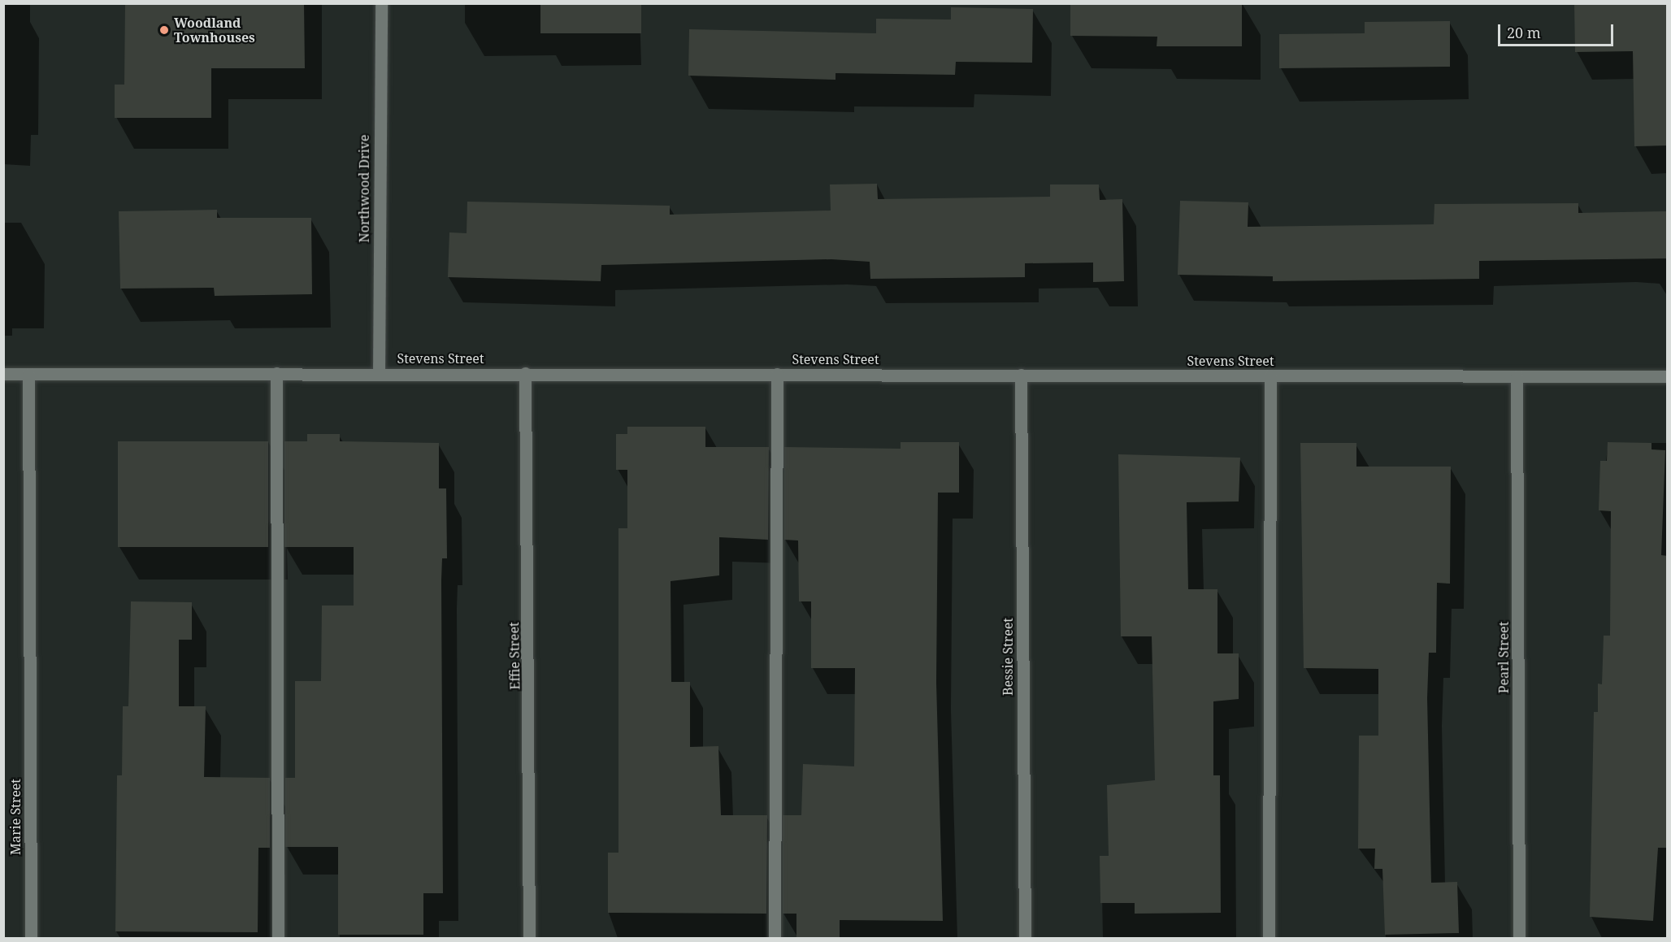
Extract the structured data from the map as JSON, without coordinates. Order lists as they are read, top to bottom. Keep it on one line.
{"streets":{"street":["Northwood Drive","Stevens Street","Effie Street","Bessie Street","Pearl Street","Marie Street"]},"crossings":[["Northwood Drive","Stevens Street"],["Stevens Street","Effie Street"],["Stevens Street","Bessie Street"],["Stevens Street","Pearl Street"],["Stevens Street","Marie Street"]],"places":["Woodland Townhouses"],"scale_bar":"20 m"}
